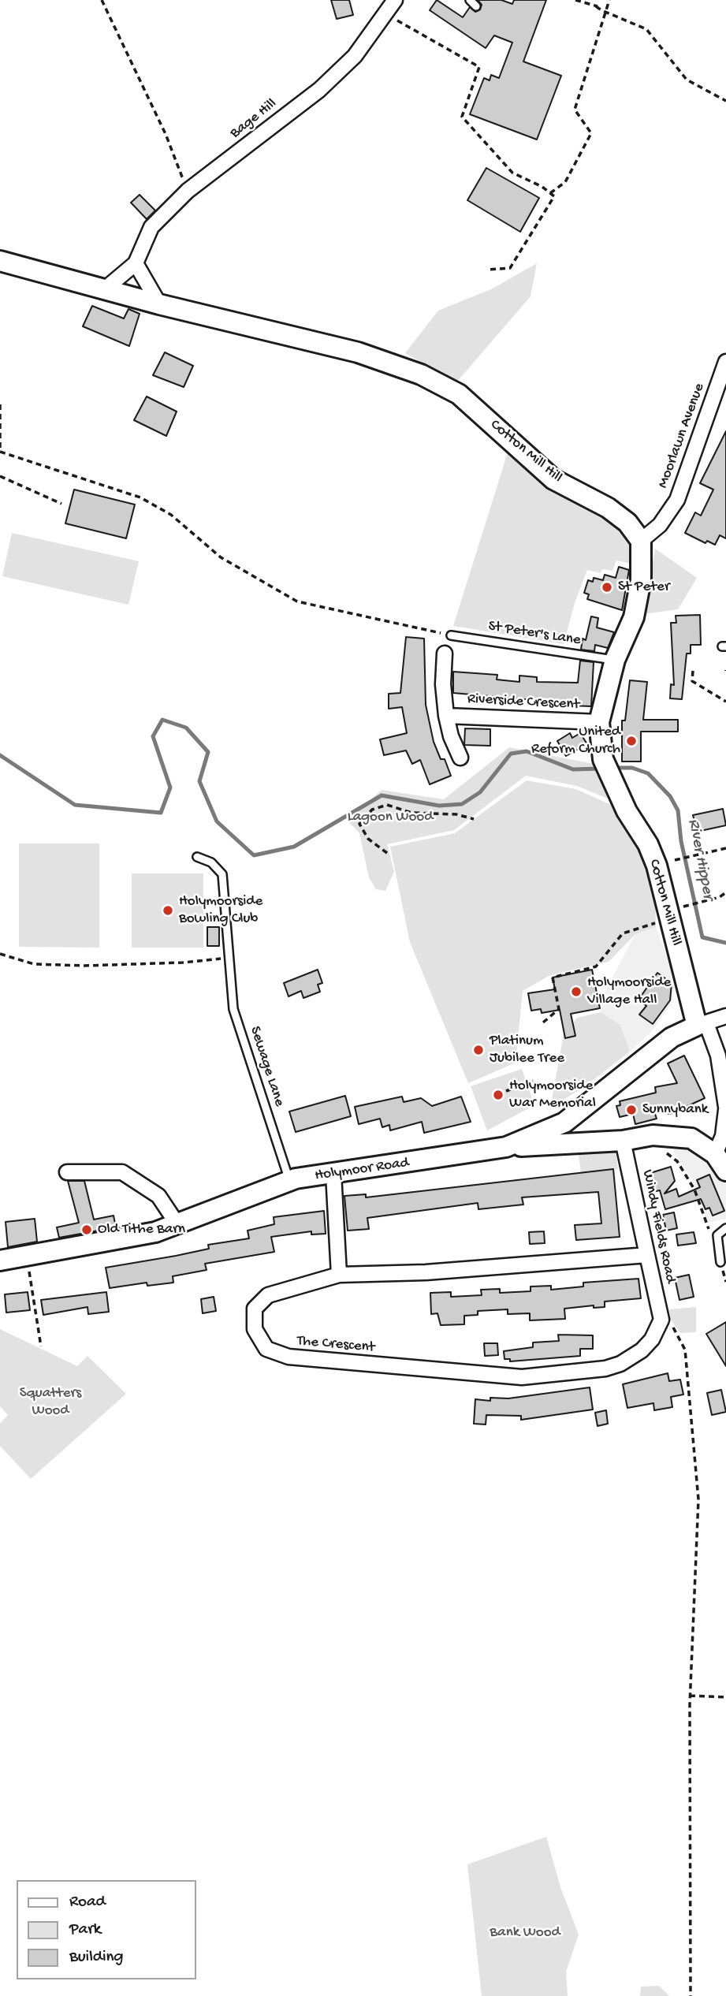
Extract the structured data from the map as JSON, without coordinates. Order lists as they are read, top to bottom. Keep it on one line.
{"streets":{"street":["Bage Hill","Moorlawn Avenue","Cotton Mill Hill","Riverside Crescent","Holymoor Road","Windy Fields Road","The Crescent"],"lane":["St Peter's Lane","Sewage Lane"]},"crossings":[["Bage Hill","Cotton Mill Hill"],["Moorlawn Avenue","Cotton Mill Hill"],["Cotton Mill Hill","St Peter's Lane"],["Cotton Mill Hill","Riverside Crescent"],["Cotton Mill Hill","Holymoor Road"],["Sewage Lane","Holymoor Road"],["Windy Fields Road","The Crescent"]],"water":["River Hipper"],"parks":["Lagoon Wood","Squatters Wood","Bank Wood"],"places":["St Peter","United Reform Church","Holymoorside Bowling Club","Holymoorside Village Hall","Platinum Jubilee Tree","Holymoorside War Memorial","Sunnybank","Old Tithe Barn"],"legend":["Road","Park","Building"]}
